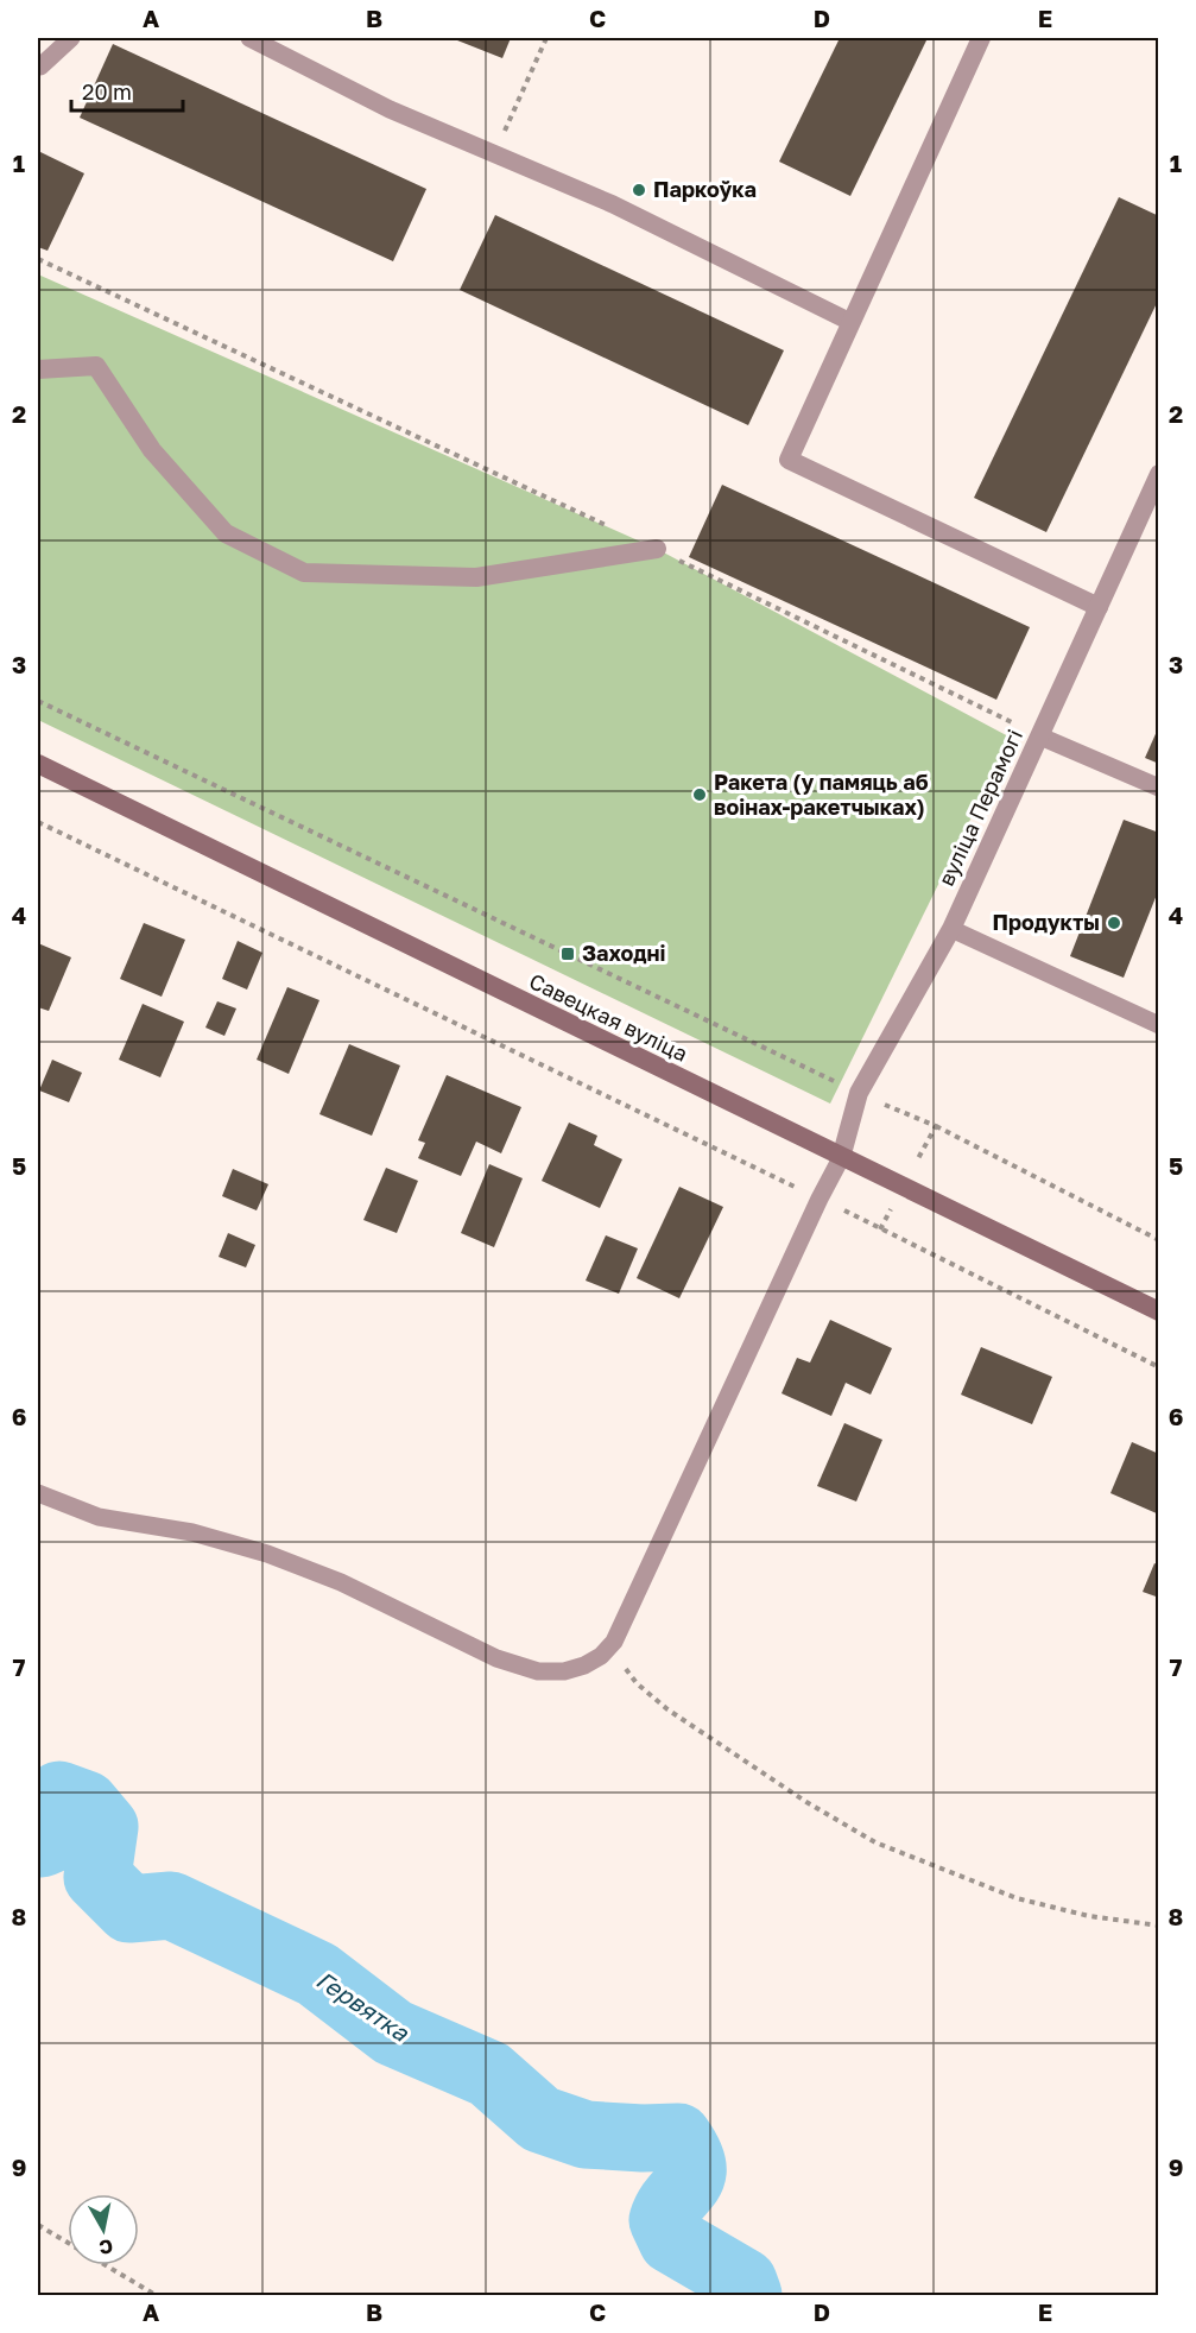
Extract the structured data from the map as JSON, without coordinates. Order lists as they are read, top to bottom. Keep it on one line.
{"streets":{"main road":["Савецкая вуліца"],"street":["вуліца Перамогі"]},"crossings":[["вуліца Перамогі","Савецкая вуліца"]],"water":["Гервятка"],"places":{"other":["Паркоўка","Ракета (у памяць аб воінах-ракетчыках)","Продукты"],"transit":["Заходні"]},"scale_bar":"20 m","north":"bottom","grid":{"columns":["A","B","C","D","E"],"rows":["1","2","3","4","5","6","7","8","9"]}}
